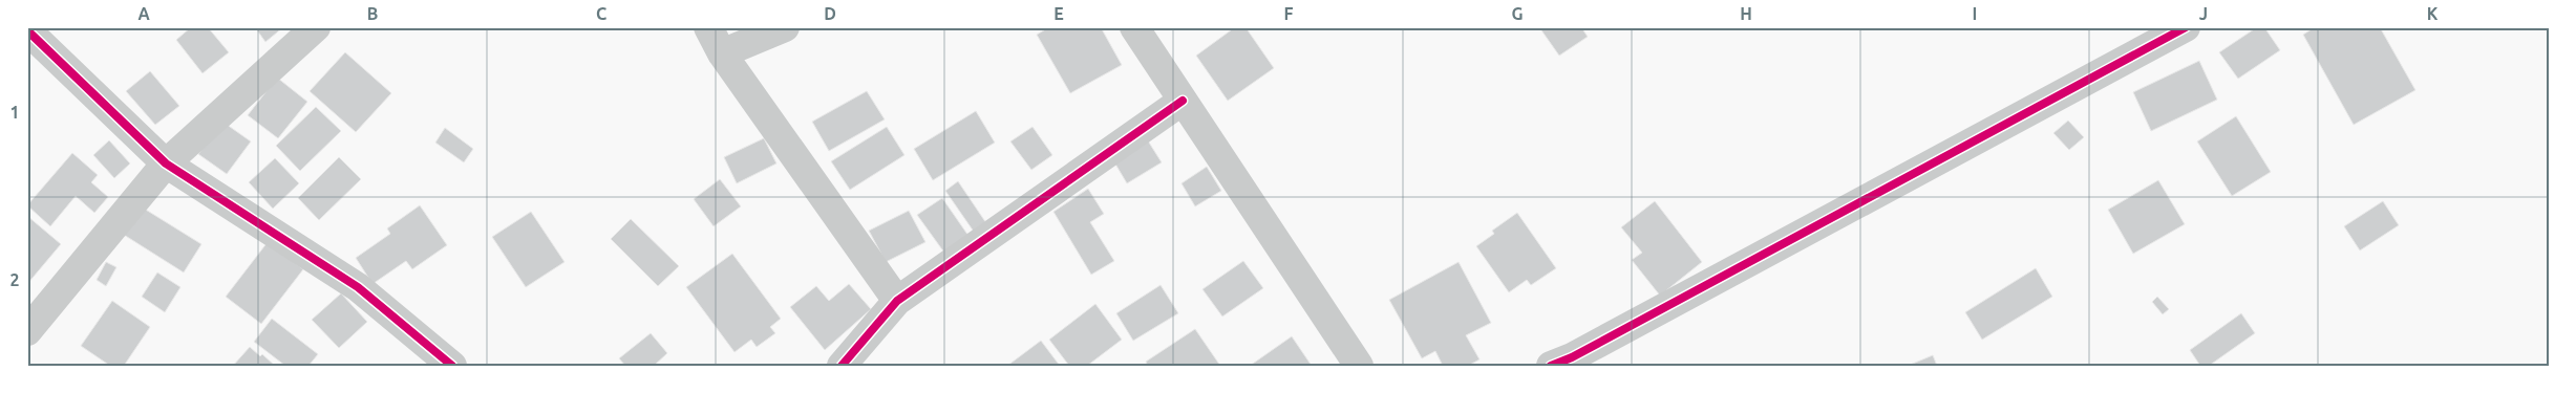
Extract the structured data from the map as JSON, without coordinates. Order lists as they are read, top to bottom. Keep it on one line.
{"grid":{"columns":["A","B","C","D","E","F","G","H","I","J","K"],"rows":["1","2"]}}
